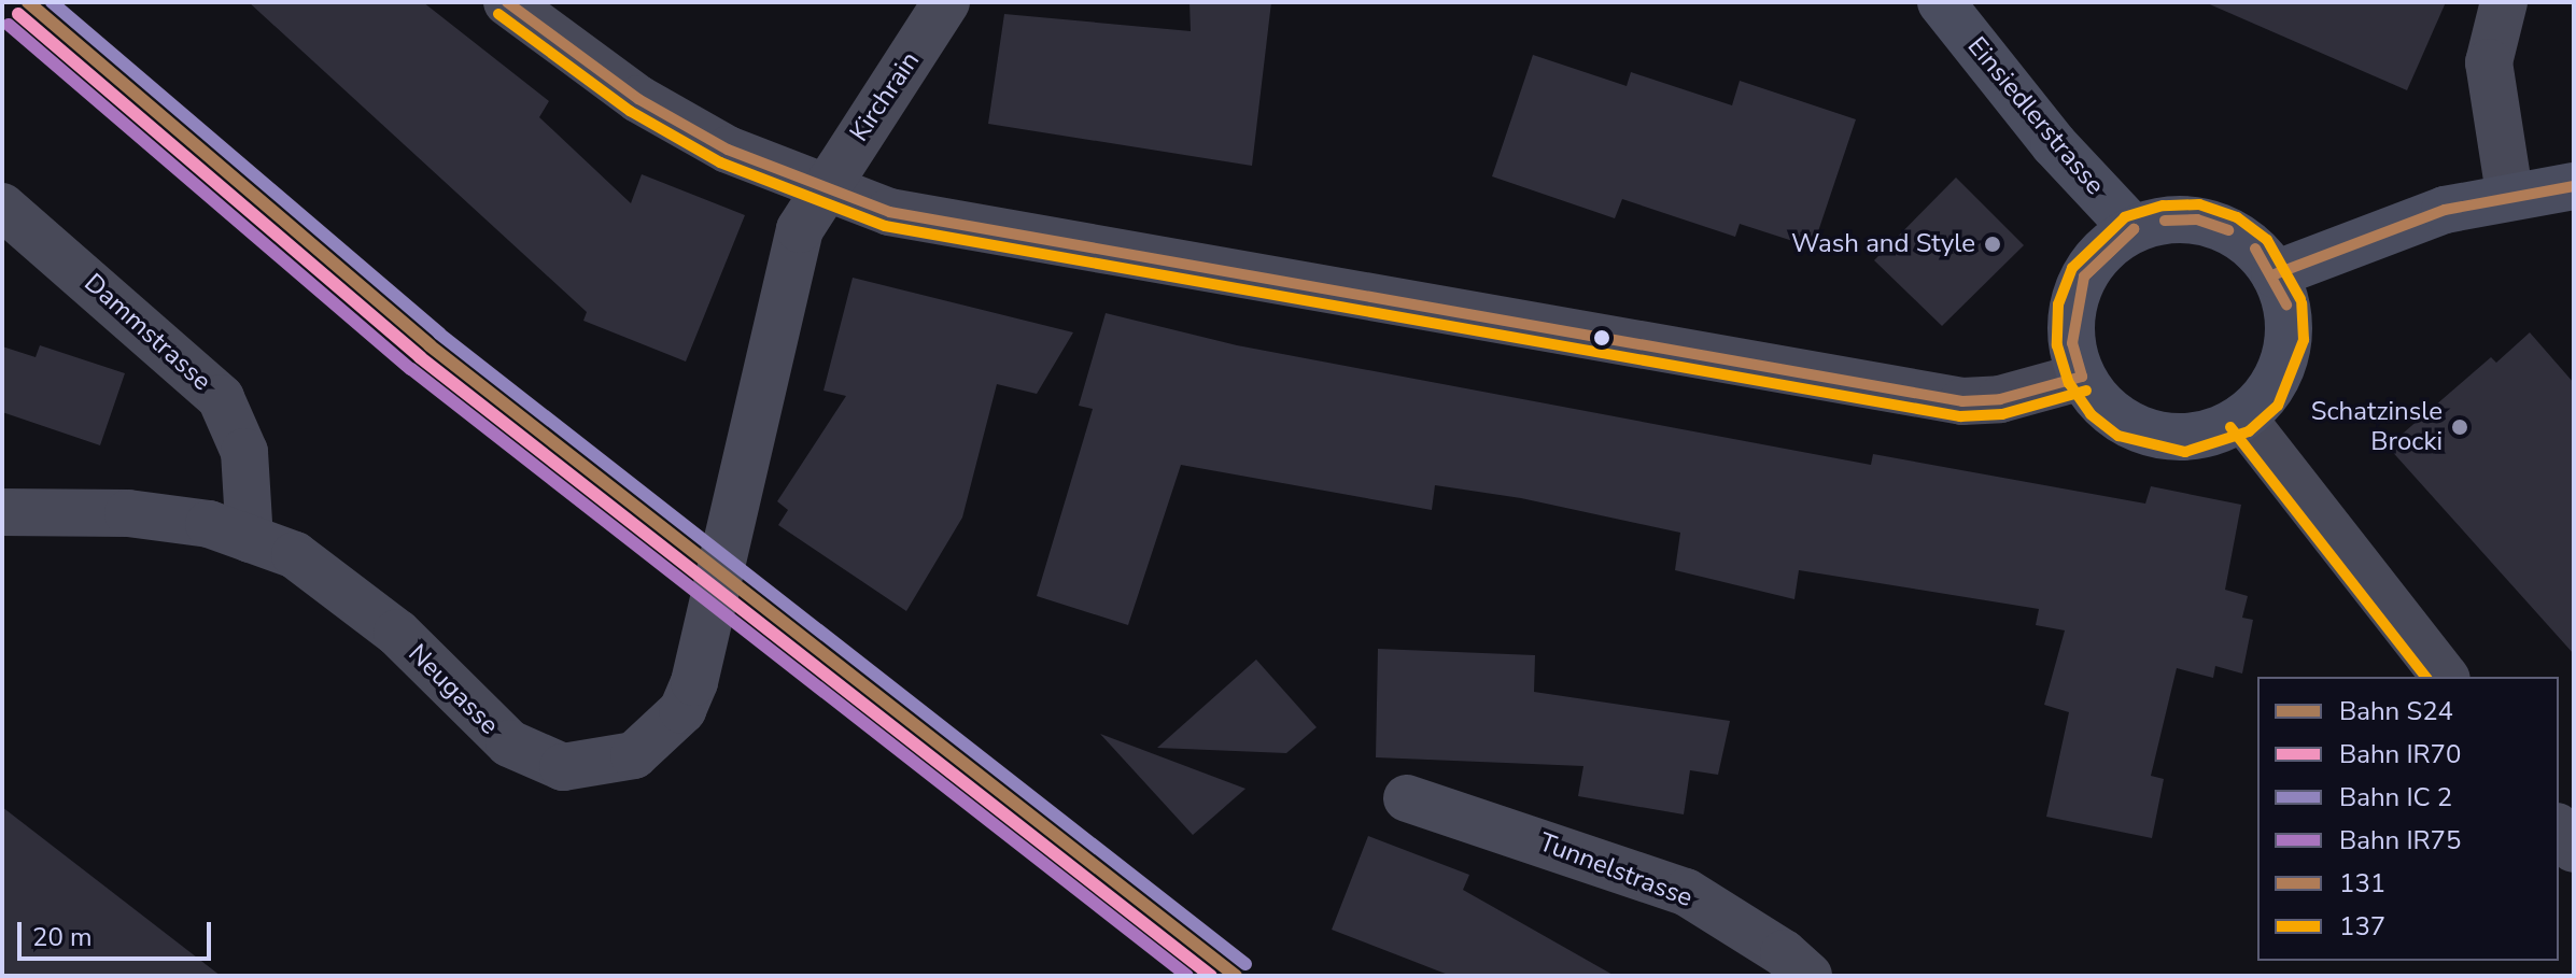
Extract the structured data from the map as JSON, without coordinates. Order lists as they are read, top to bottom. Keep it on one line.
{"streets":{"main road":["Einsiedlerstrasse"],"street":["Kirchrain","Dammstrasse","Neugasse","Tunnelstrasse"]},"crossings":[["Kirchrain","Neugasse"],["Dammstrasse","Neugasse"]],"places":["Wash and Style","Schatzinsle Brocki"],"lines":["rail line S24","transit line 131","rail line IR70","transit line 137","rail line IR75"],"legend":["Bahn S24","Bahn IR70","Bahn IC 2","Bahn IR75","131","137"],"scale_bar":"20 m"}
